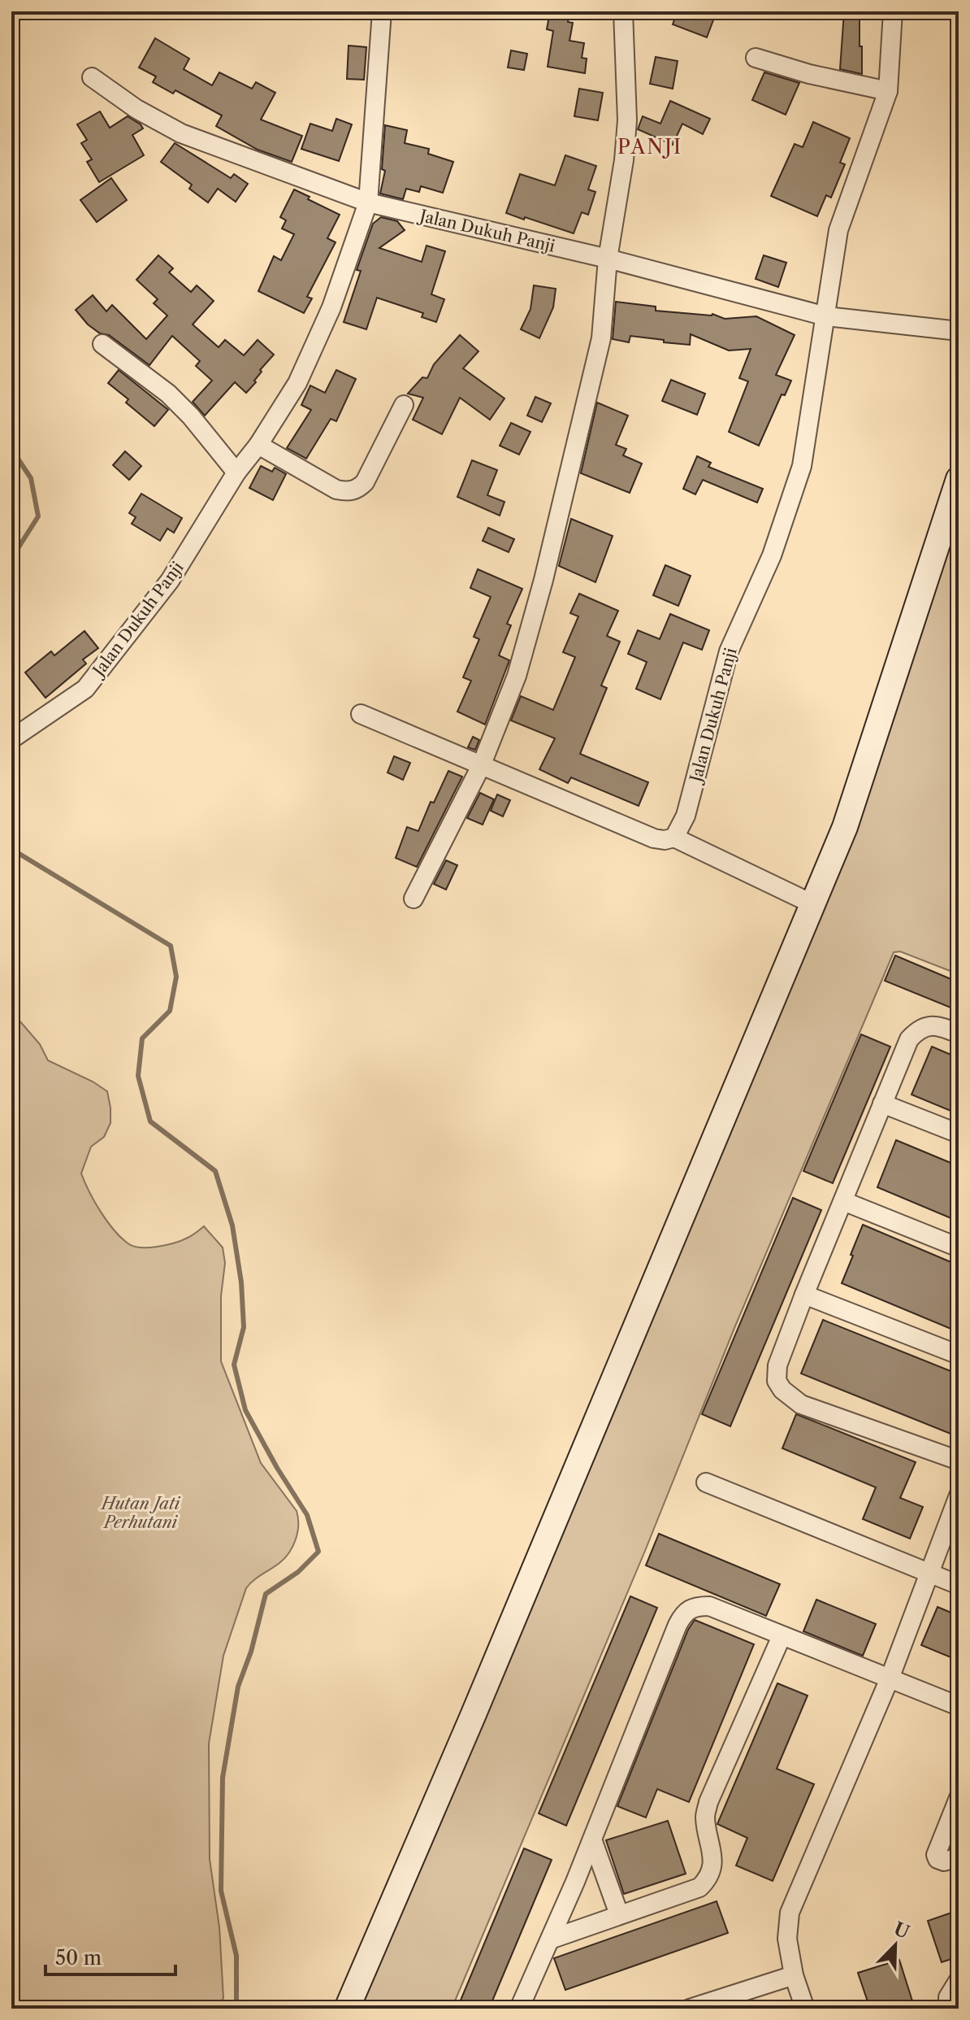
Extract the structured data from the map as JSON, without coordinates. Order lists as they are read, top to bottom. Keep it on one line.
{"streets":{"street":["Jalan Dukuh Panji"]},"districts":["PANJI"],"parks":["Hutan Jati Perhutani"],"scale_bar":"50 m","north":"top right"}
